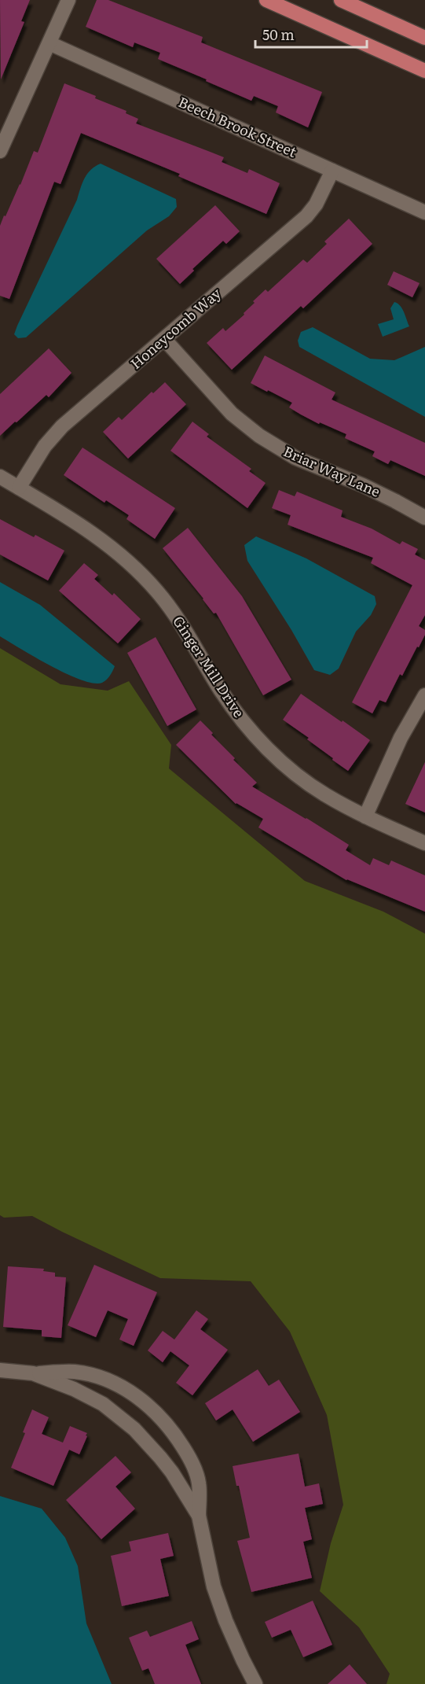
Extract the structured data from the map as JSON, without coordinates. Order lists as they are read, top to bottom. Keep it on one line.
{"streets":{"street":["Beech Brook Street","Honeycomb Way","Briar Way Lane","Ginger Mill Drive"]},"crossings":[["Beech Brook Street","Honeycomb Way"],["Honeycomb Way","Briar Way Lane"],["Honeycomb Way","Ginger Mill Drive"]],"scale_bar":"50 m"}
